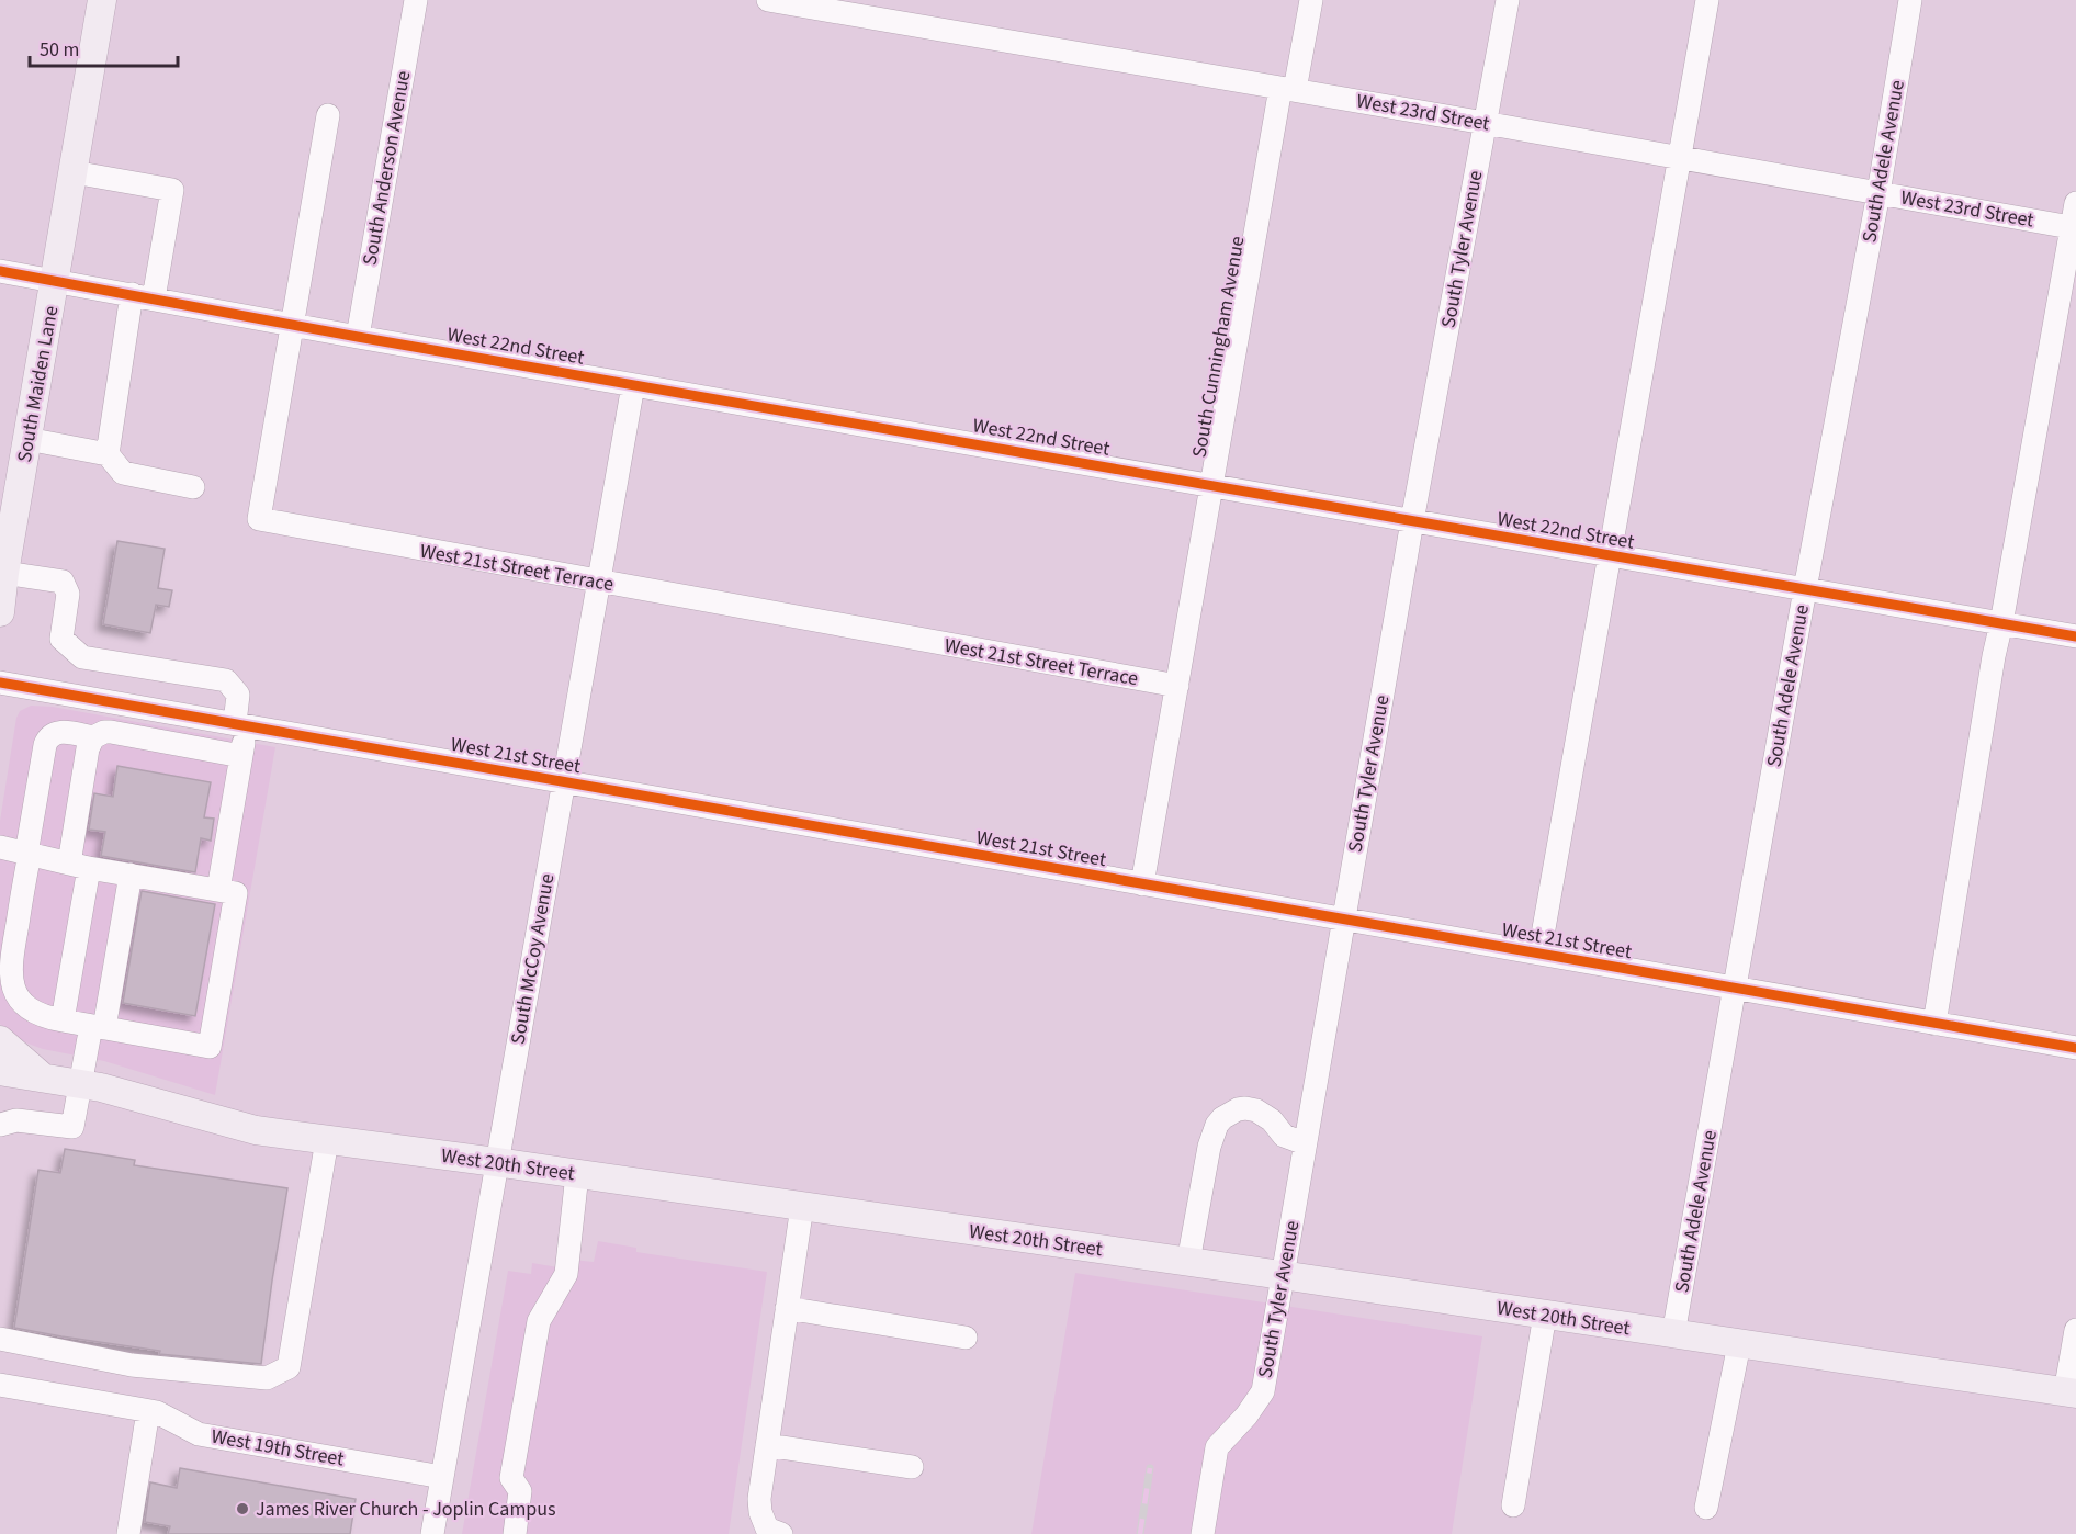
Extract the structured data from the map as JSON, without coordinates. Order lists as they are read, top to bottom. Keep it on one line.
{"streets":{"main road":["South Maiden Lane","West 20th Street"],"street":["West 23rd Street","South Adele Avenue","South Anderson Avenue","South Tyler Avenue","West 22nd Street","South Cunningham Avenue","West 21st Street Terrace","West 21st Street","South McCoy Avenue","West 19th Street"]},"crossings":[["West 23rd Street","South Adele Avenue"],["West 23rd Street","South Tyler Avenue"],["West 23rd Street","South Cunningham Avenue"],["South Adele Avenue","West 22nd Street"],["South Adele Avenue","West 21st Street"],["South Adele Avenue","West 20th Street"],["South Anderson Avenue","West 22nd Street"],["South Tyler Avenue","West 22nd Street"],["South Tyler Avenue","West 21st Street"],["South Tyler Avenue","West 20th Street"],["West 22nd Street","South Cunningham Avenue"],["West 22nd Street","South Maiden Lane"],["West 22nd Street","West 21st Street Terrace"],["West 22nd Street","South McCoy Avenue"],["South Cunningham Avenue","West 21st Street Terrace"],["South Cunningham Avenue","West 21st Street"],["West 21st Street Terrace","South McCoy Avenue"],["West 21st Street","South McCoy Avenue"],["South McCoy Avenue","West 20th Street"],["South McCoy Avenue","West 19th Street"]],"places":["James River Church - Joplin Campus"],"scale_bar":"50 m"}
